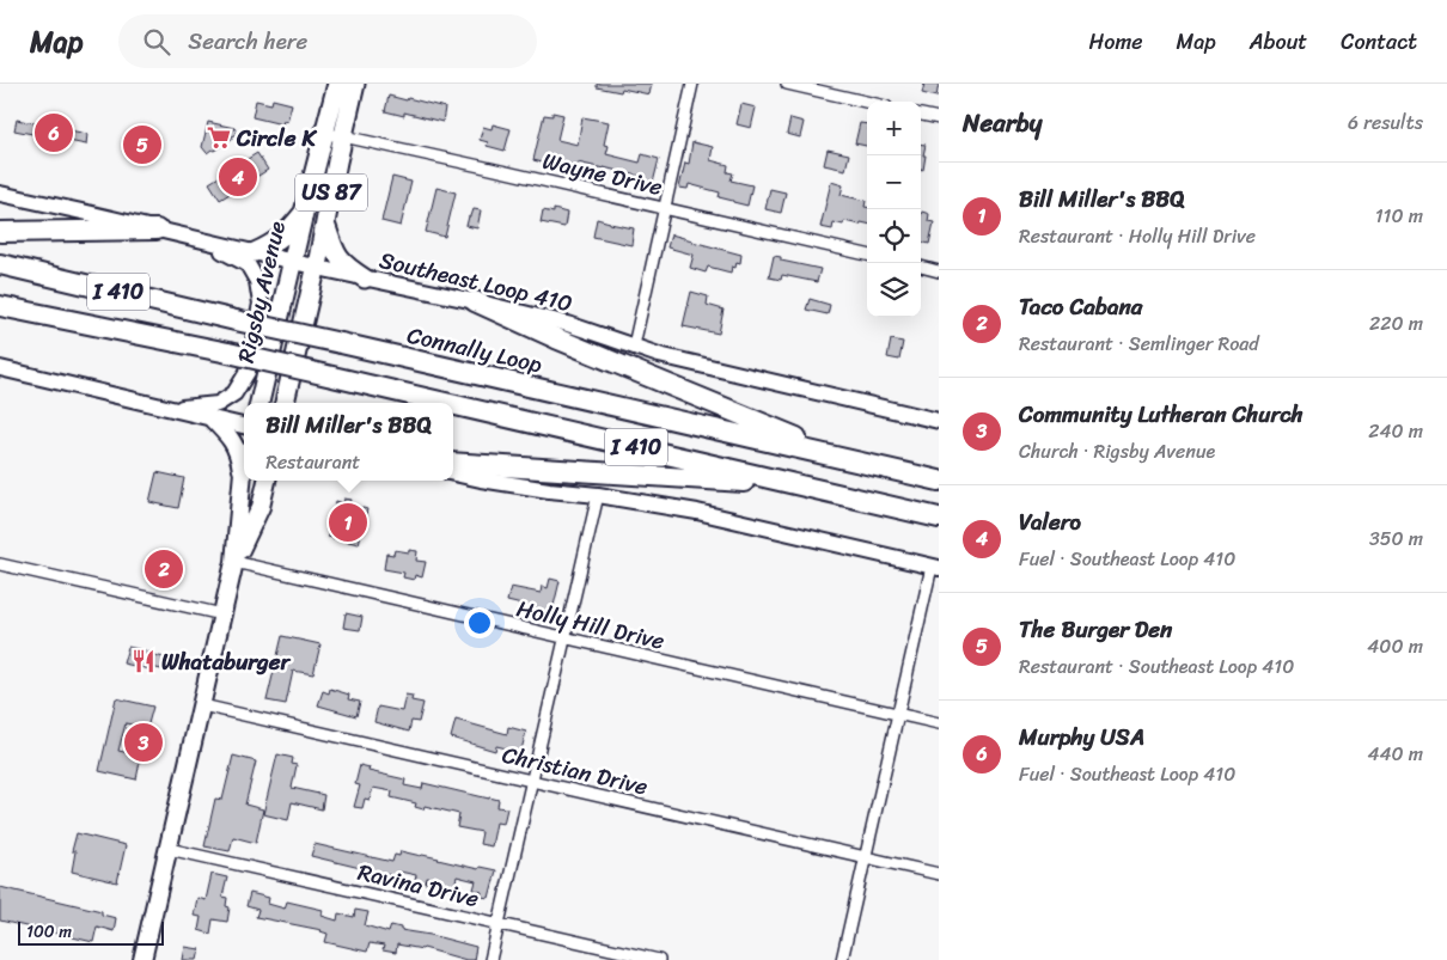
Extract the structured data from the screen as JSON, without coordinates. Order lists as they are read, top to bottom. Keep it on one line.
{"streets":{"highway":["US 87","I 410","Rigsby Avenue","Connally Loop"],"main road":["Southeast Loop 410"],"street":["Wayne Drive","Holly Hill Drive","Christian Drive","Ravina Drive"]},"crossings":[["Wayne Drive","US 87"],["Wayne Drive","Rigsby Avenue"],["US 87","Southeast Loop 410"],["Southeast Loop 410","Rigsby Avenue"]],"places":{"supermarket":["Circle K"],"restaurant":["Whataburger"]},"scale_bar":"100 m","page":{"header":"Map","search":"Search here","nav":["Home","Map","About","Contact"],"heading":["Nearby","6 results"],"map_buttons":["+","−"],"pins":["6","5","4","1","2","3"],"list":[{"mark":"1","name":"Bill Miller's BBQ","note":"Restaurant · Holly Hill Drive","value":"110 m"},{"mark":"2","name":"Taco Cabana","note":"Restaurant · Semlinger Road","value":"220 m"},{"mark":"3","name":"Community Lutheran Church","note":"Church · Rigsby Avenue","value":"240 m"},{"mark":"4","name":"Valero","note":"Fuel · Southeast Loop 410","value":"350 m"},{"mark":"5","name":"The Burger Den","note":"Restaurant · Southeast Loop 410","value":"400 m"},{"mark":"6","name":"Murphy USA","note":"Fuel · Southeast Loop 410","value":"440 m"}],"popup":["Bill Miller's BBQ","Restaurant"],"scale":"100 m"}}
